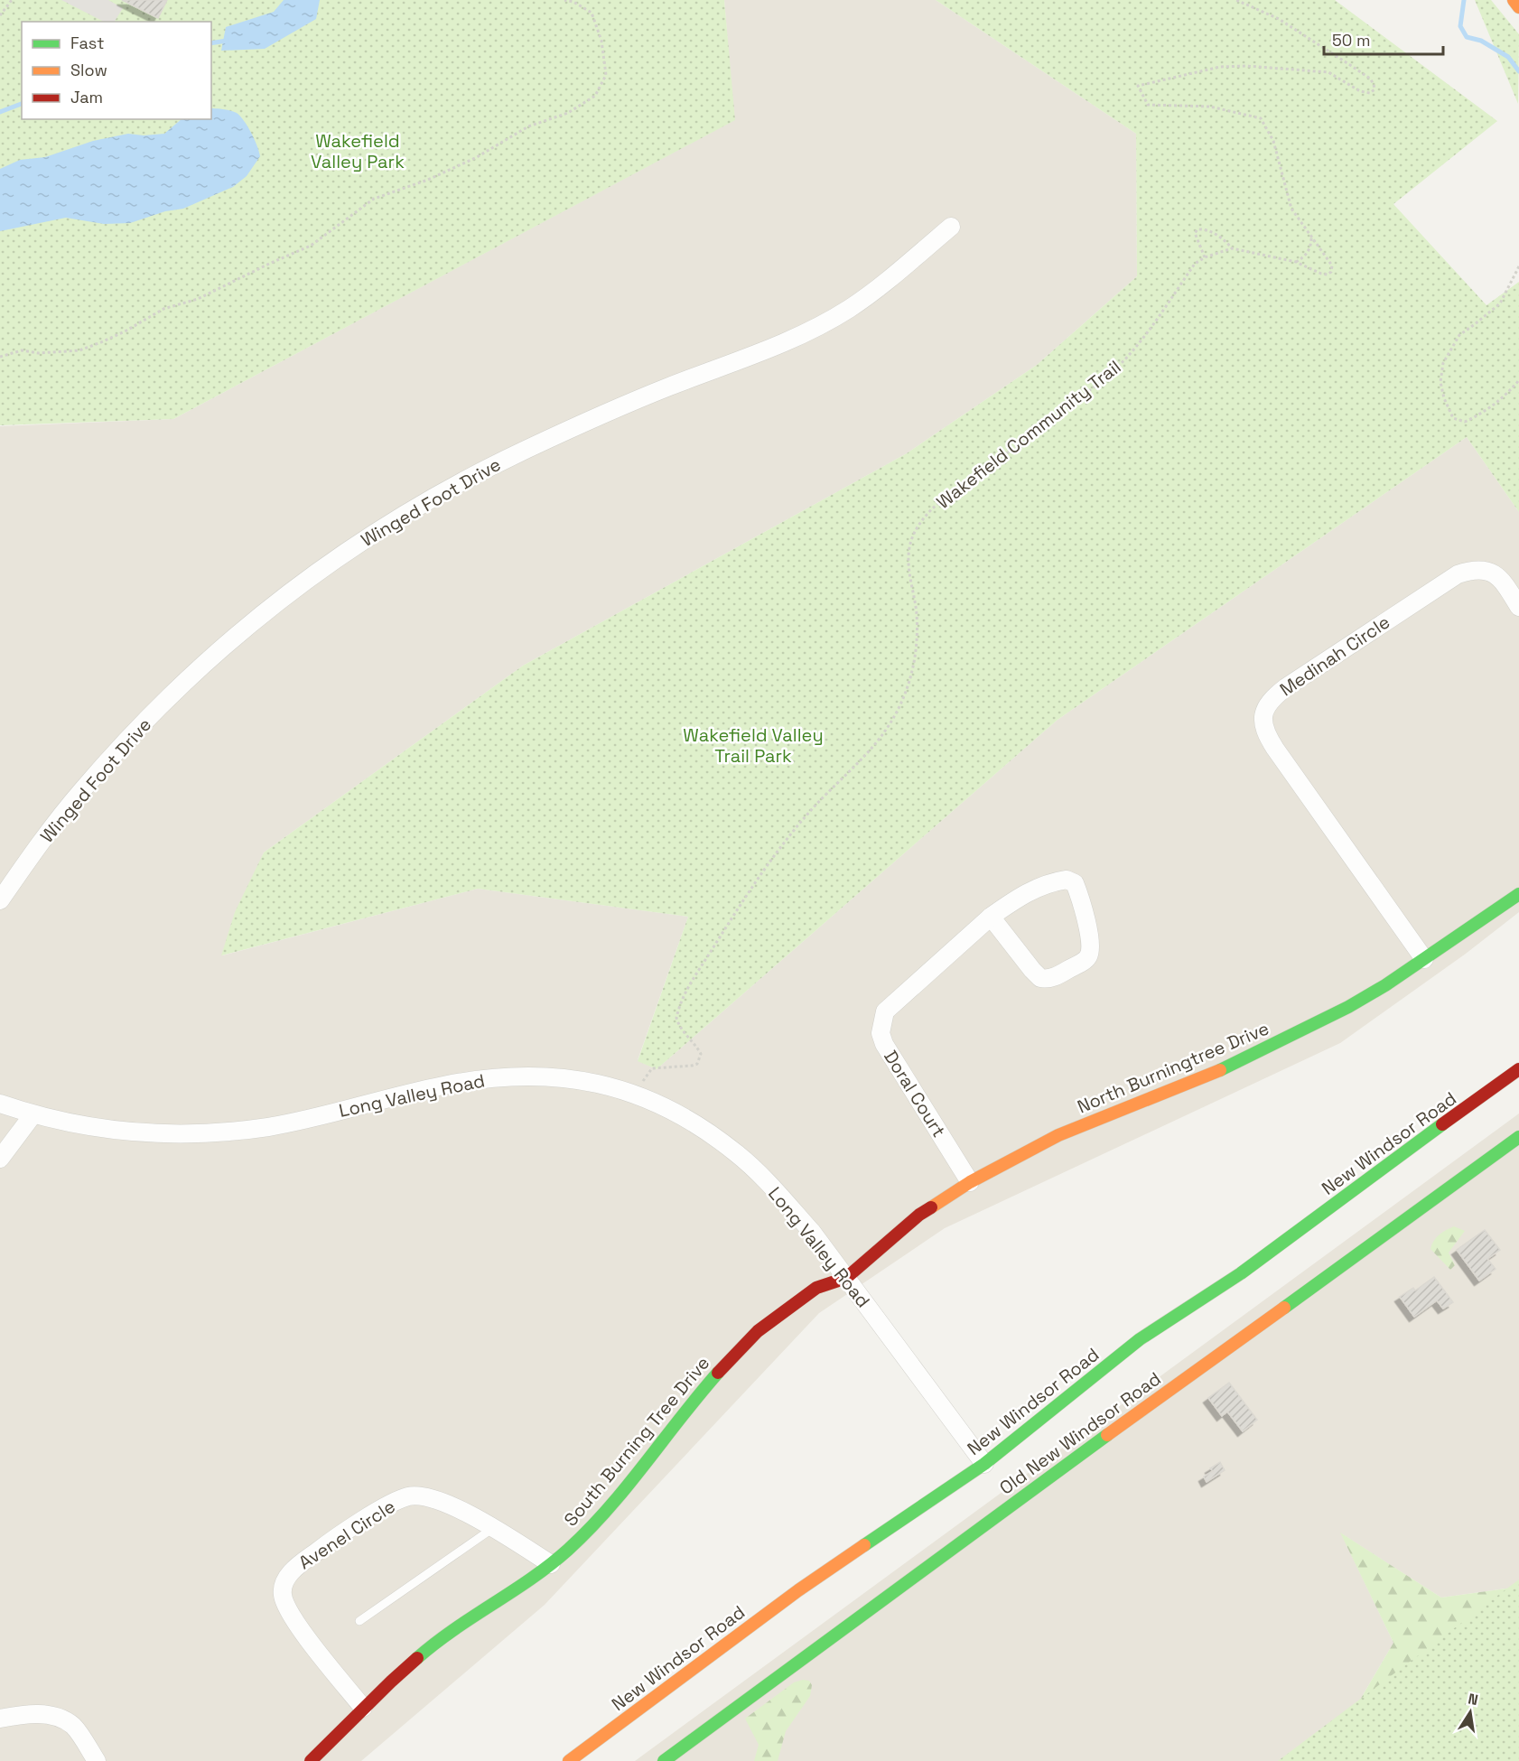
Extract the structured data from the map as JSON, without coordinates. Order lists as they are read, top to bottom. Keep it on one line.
{"streets":{"street":["Winged Foot Drive","Medinah Circle","North Burningtree Drive","Doral Court","Long Valley Road","New Windsor Road","Old New Windsor Road","South Burning Tree Drive","Avenel Circle"],"path":["Wakefield Community Trail"]},"crossings":[["Wakefield Community Trail","Long Valley Road"],["Medinah Circle","North Burningtree Drive"],["North Burningtree Drive","Doral Court"],["North Burningtree Drive","Long Valley Road"],["North Burningtree Drive","South Burning Tree Drive"],["Long Valley Road","New Windsor Road"],["Long Valley Road","South Burning Tree Drive"],["South Burning Tree Drive","Avenel Circle"]],"parks":["Wakefield Valley Park","Wakefield Valley Trail Park"],"legend":["Fast","Slow","Jam"],"scale_bar":"50 m","north":"top"}
